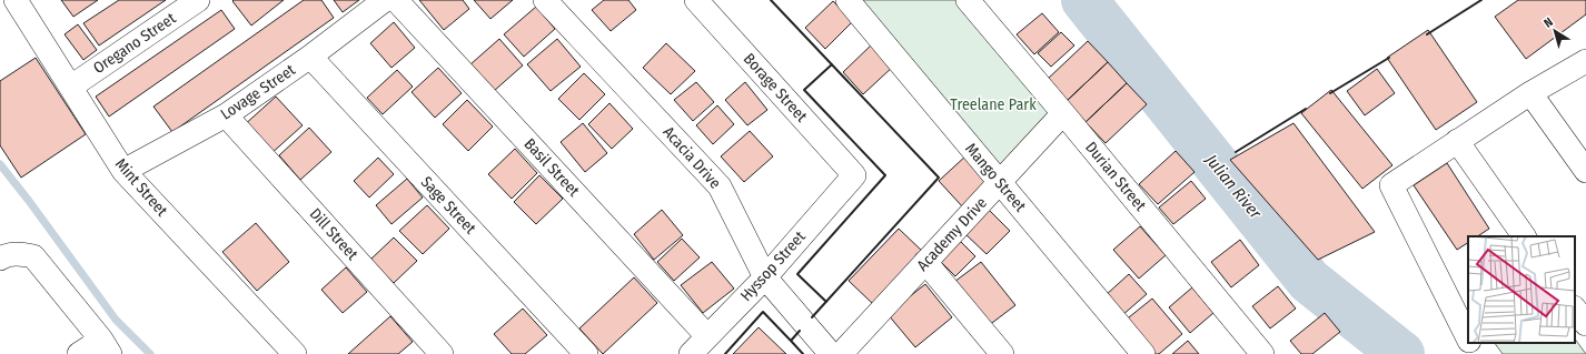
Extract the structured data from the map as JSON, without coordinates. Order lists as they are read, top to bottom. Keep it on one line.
{"streets":{"street":["Oregano Street","Borage Street","Lovage Street","Acacia Drive","Basil Street","Durian Street","Mango Street","Mint Street","Sage Street","Dill Street","Academy Drive","Hyssop Street"]},"crossings":[["Oregano Street","Mint Street"],["Borage Street","Hyssop Street"],["Lovage Street","Mint Street"],["Lovage Street","Sage Street"],["Lovage Street","Dill Street"],["Acacia Drive","Hyssop Street"],["Basil Street","Hyssop Street"],["Durian Street","Academy Drive"],["Mango Street","Academy Drive"]],"water":["Julian River"],"parks":["Treelane Park"],"north":"top left"}
